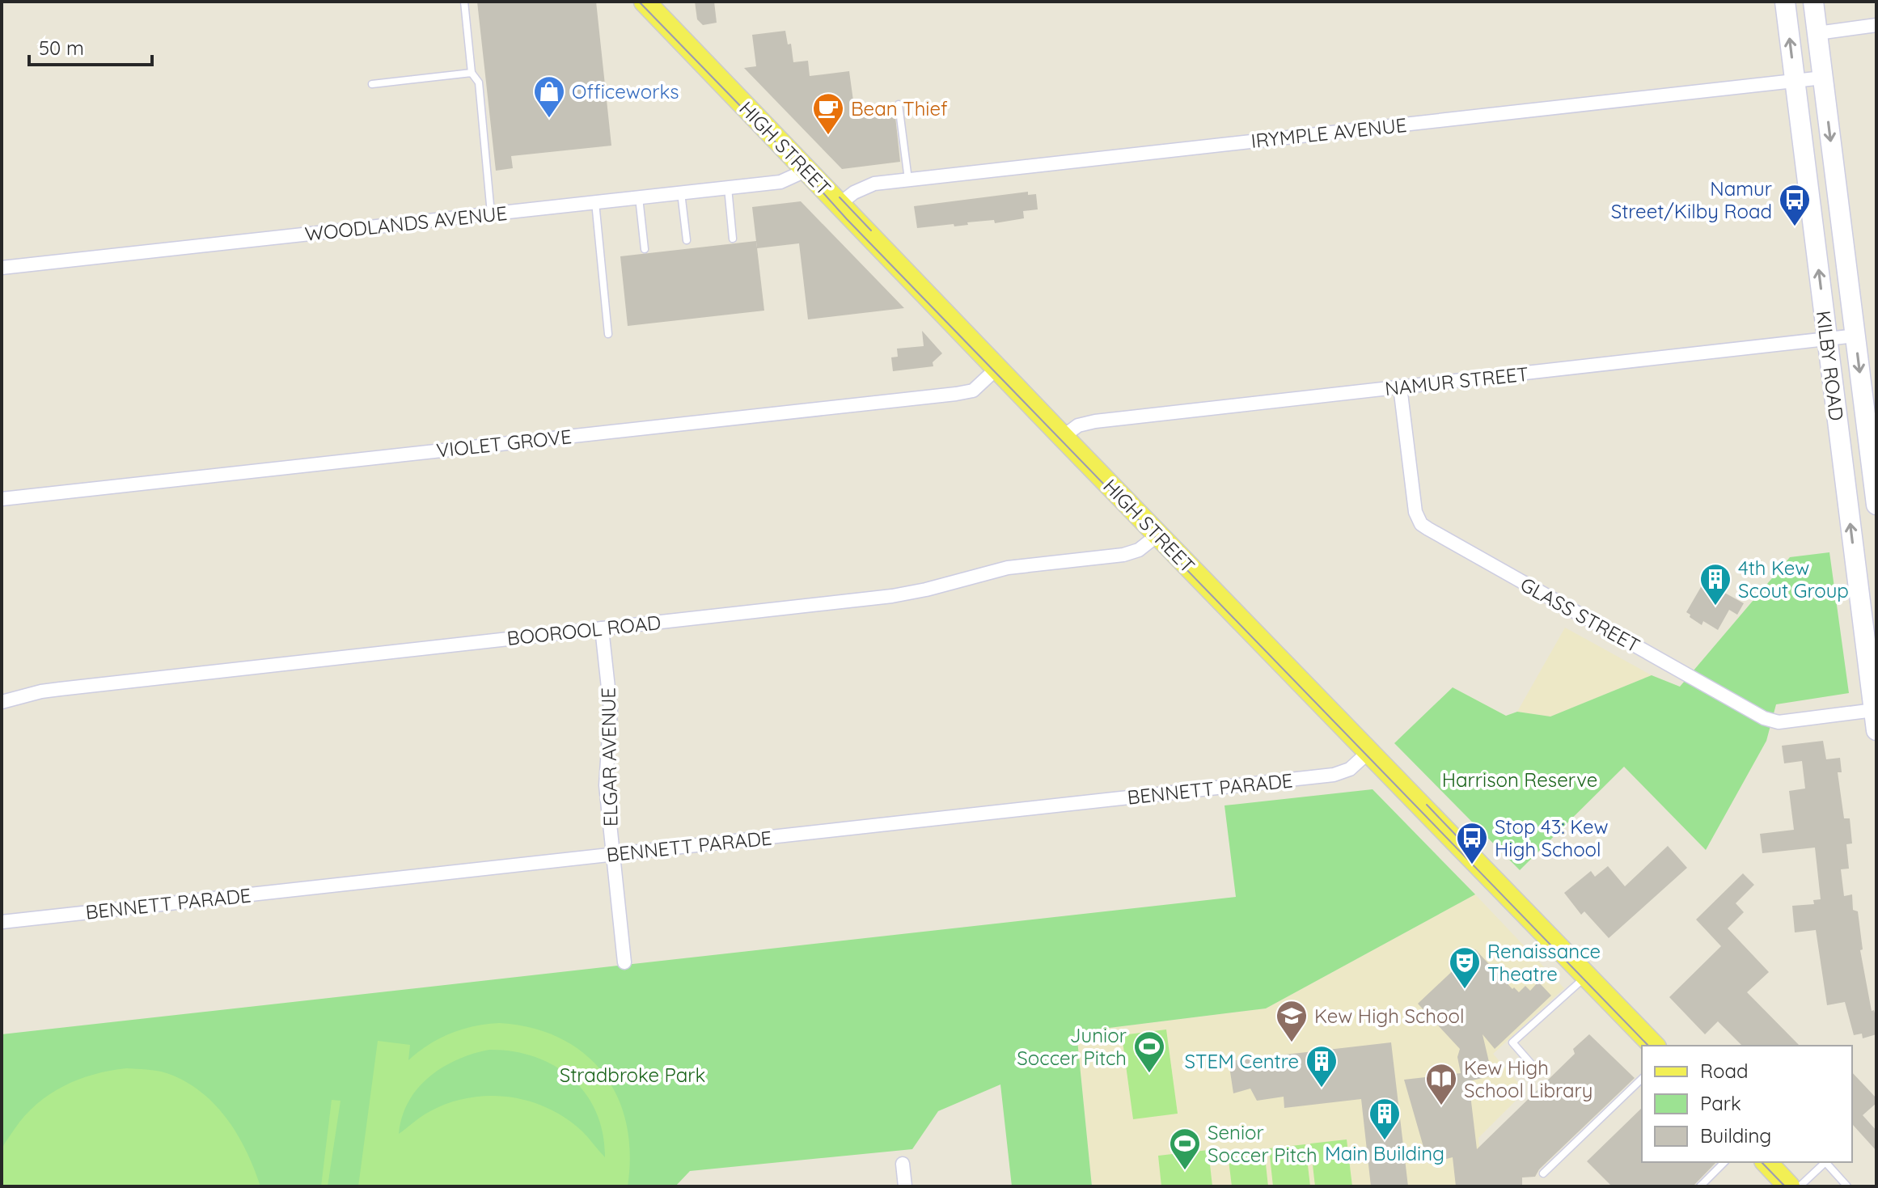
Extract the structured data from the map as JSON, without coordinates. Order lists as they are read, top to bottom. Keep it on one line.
{"streets":{"main road":["HIGH STREET"],"street":["IRYMPLE AVENUE","WOODLANDS AVENUE","KILBY ROAD","NAMUR STREET","VIOLET GROVE","GLASS STREET","BOOROOL ROAD","ELGAR AVENUE","BENNETT PARADE"]},"crossings":[["IRYMPLE AVENUE","HIGH STREET"],["IRYMPLE AVENUE","KILBY ROAD"],["HIGH STREET","WOODLANDS AVENUE"],["HIGH STREET","NAMUR STREET"],["HIGH STREET","VIOLET GROVE"],["HIGH STREET","BOOROOL ROAD"],["HIGH STREET","BENNETT PARADE"],["KILBY ROAD","NAMUR STREET"],["KILBY ROAD","GLASS STREET"],["NAMUR STREET","GLASS STREET"],["BOOROOL ROAD","ELGAR AVENUE"],["ELGAR AVENUE","BENNETT PARADE"]],"parks":["Harrison Reserve","Stradbroke Park"],"places":{"shop":["Officeworks"],"cafe":["Bean Thief"],"bus stop":["Namur Street/Kilby Road","Stop 43: Kew High School"],"building":["4th Kew Scout Group","STEM Centre","Main Building"],"theatre":["Renaissance Theatre"],"school or university":["Kew High School"],"sports":["Junior Soccer Pitch","Senior Soccer Pitch"],"library":["Kew High School Library"]},"legend":["Road","Park","Building"],"scale_bar":"50 m"}
